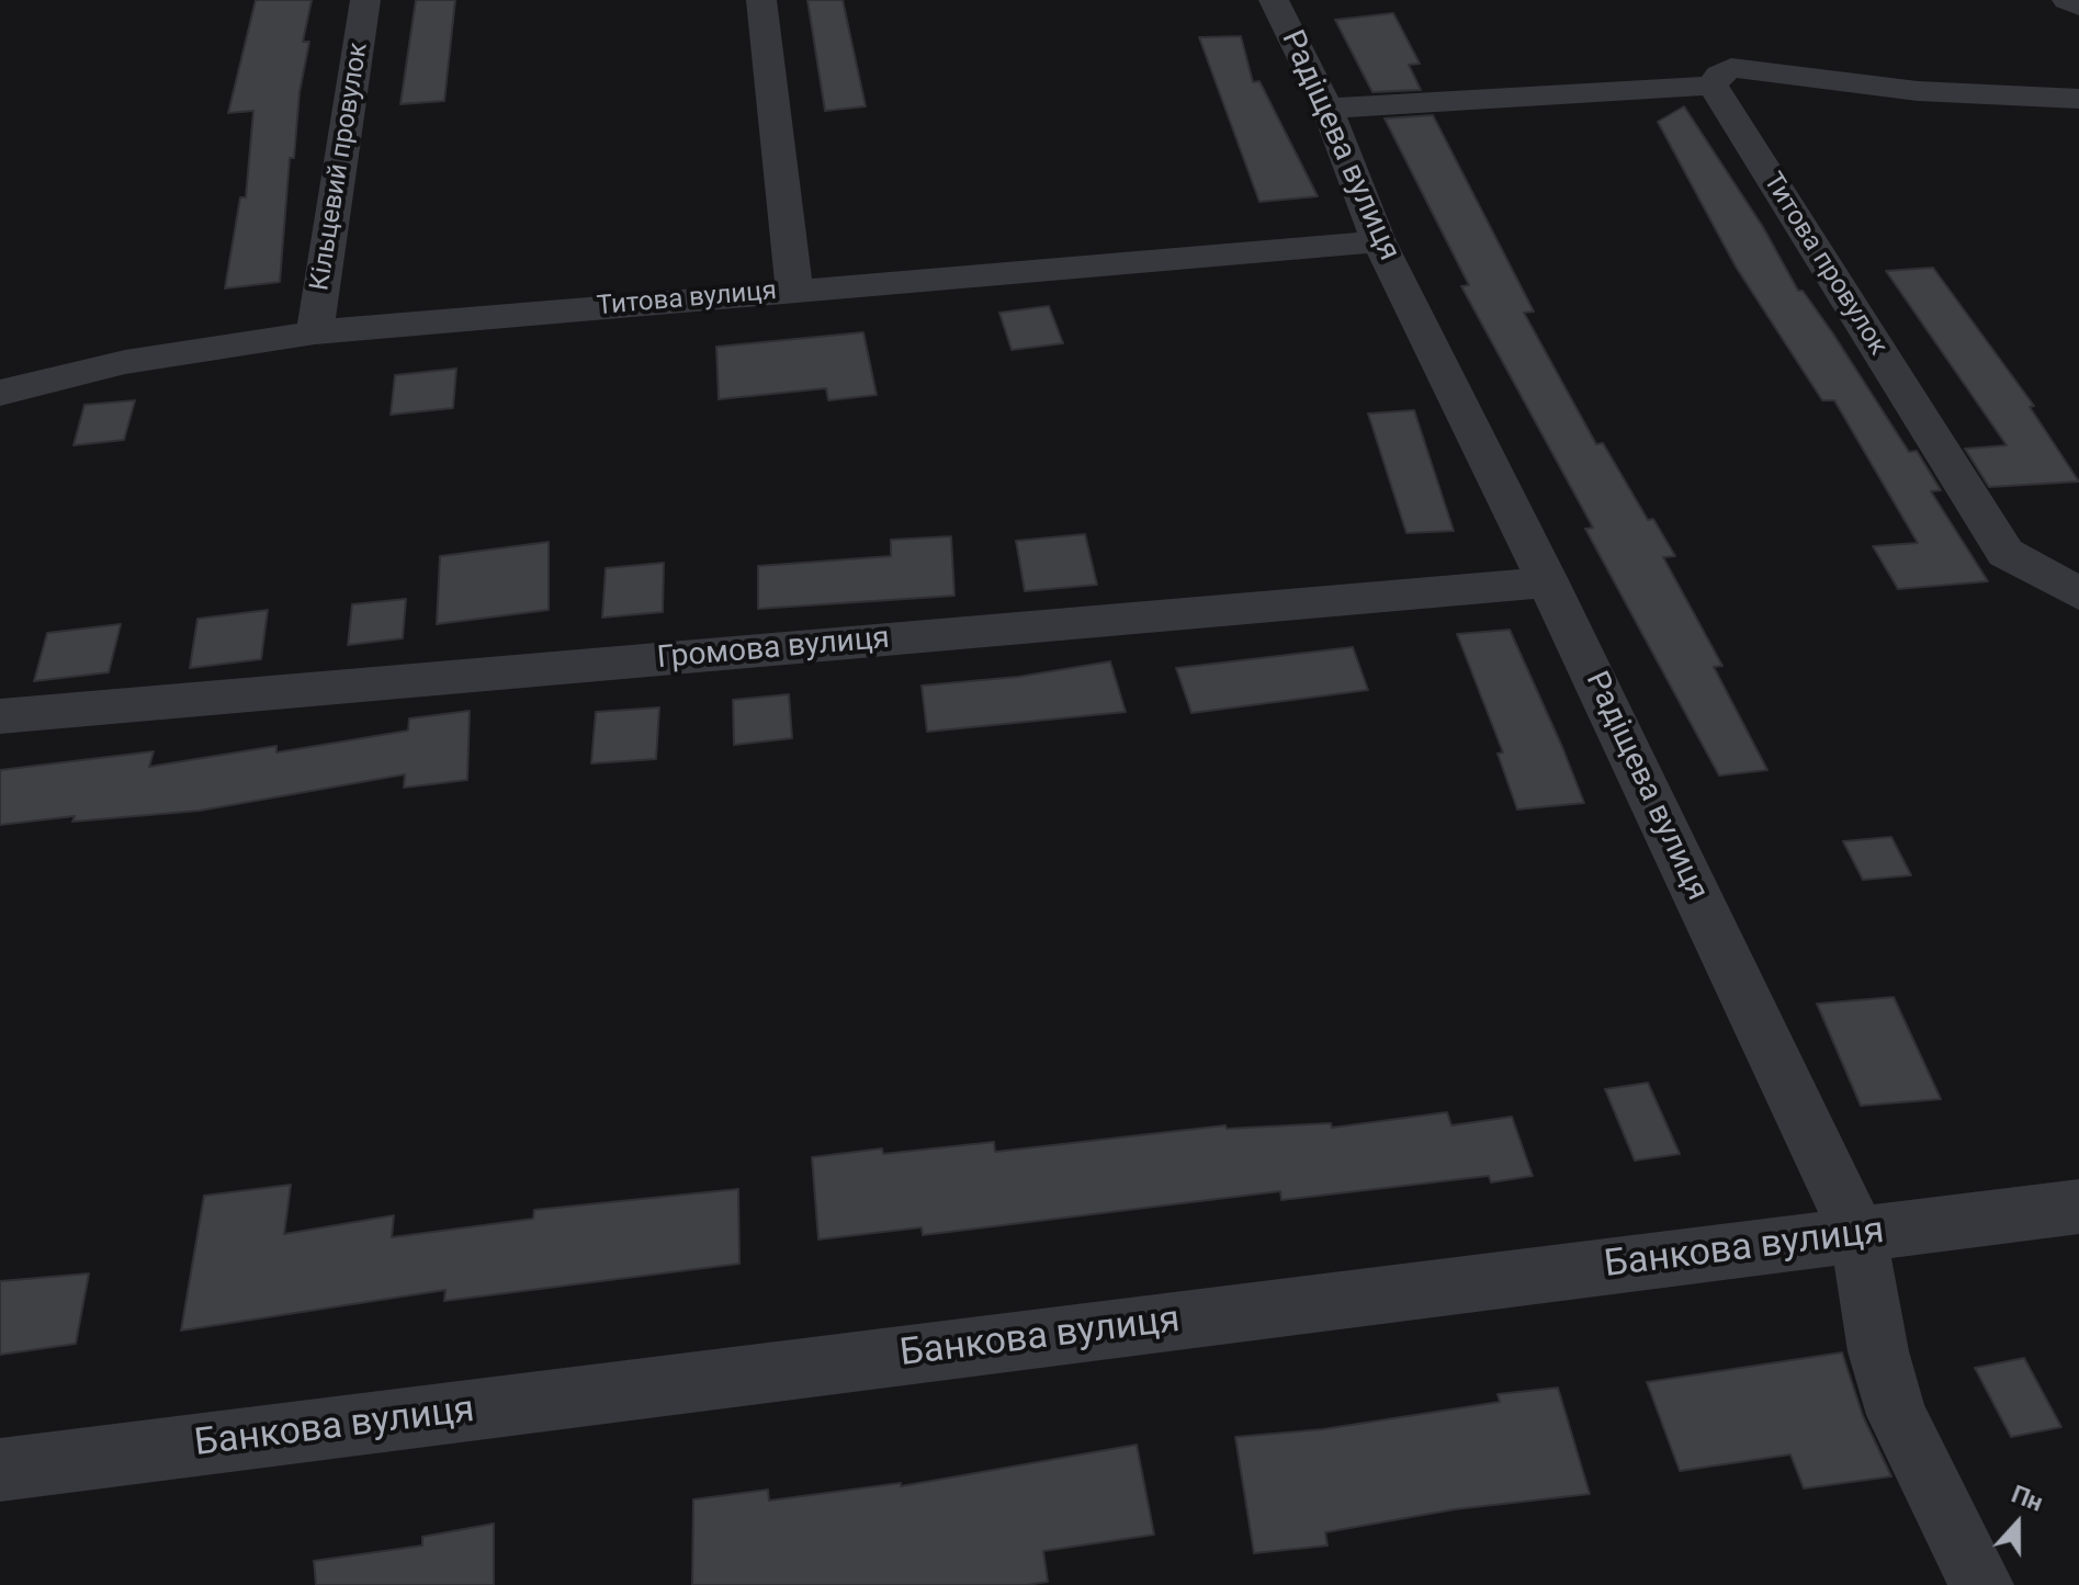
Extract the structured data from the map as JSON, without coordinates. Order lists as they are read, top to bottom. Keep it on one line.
{"streets":{"street":["Радіщева вулиця","Кільцевий провулок","Титова провулок","Титова вулиця","Громова вулиця","Банкова вулиця"]},"crossings":[["Радіщева вулиця","Титова вулиця"],["Радіщева вулиця","Громова вулиця"],["Радіщева вулиця","Банкова вулиця"],["Кільцевий провулок","Титова вулиця"]],"north":"top"}
